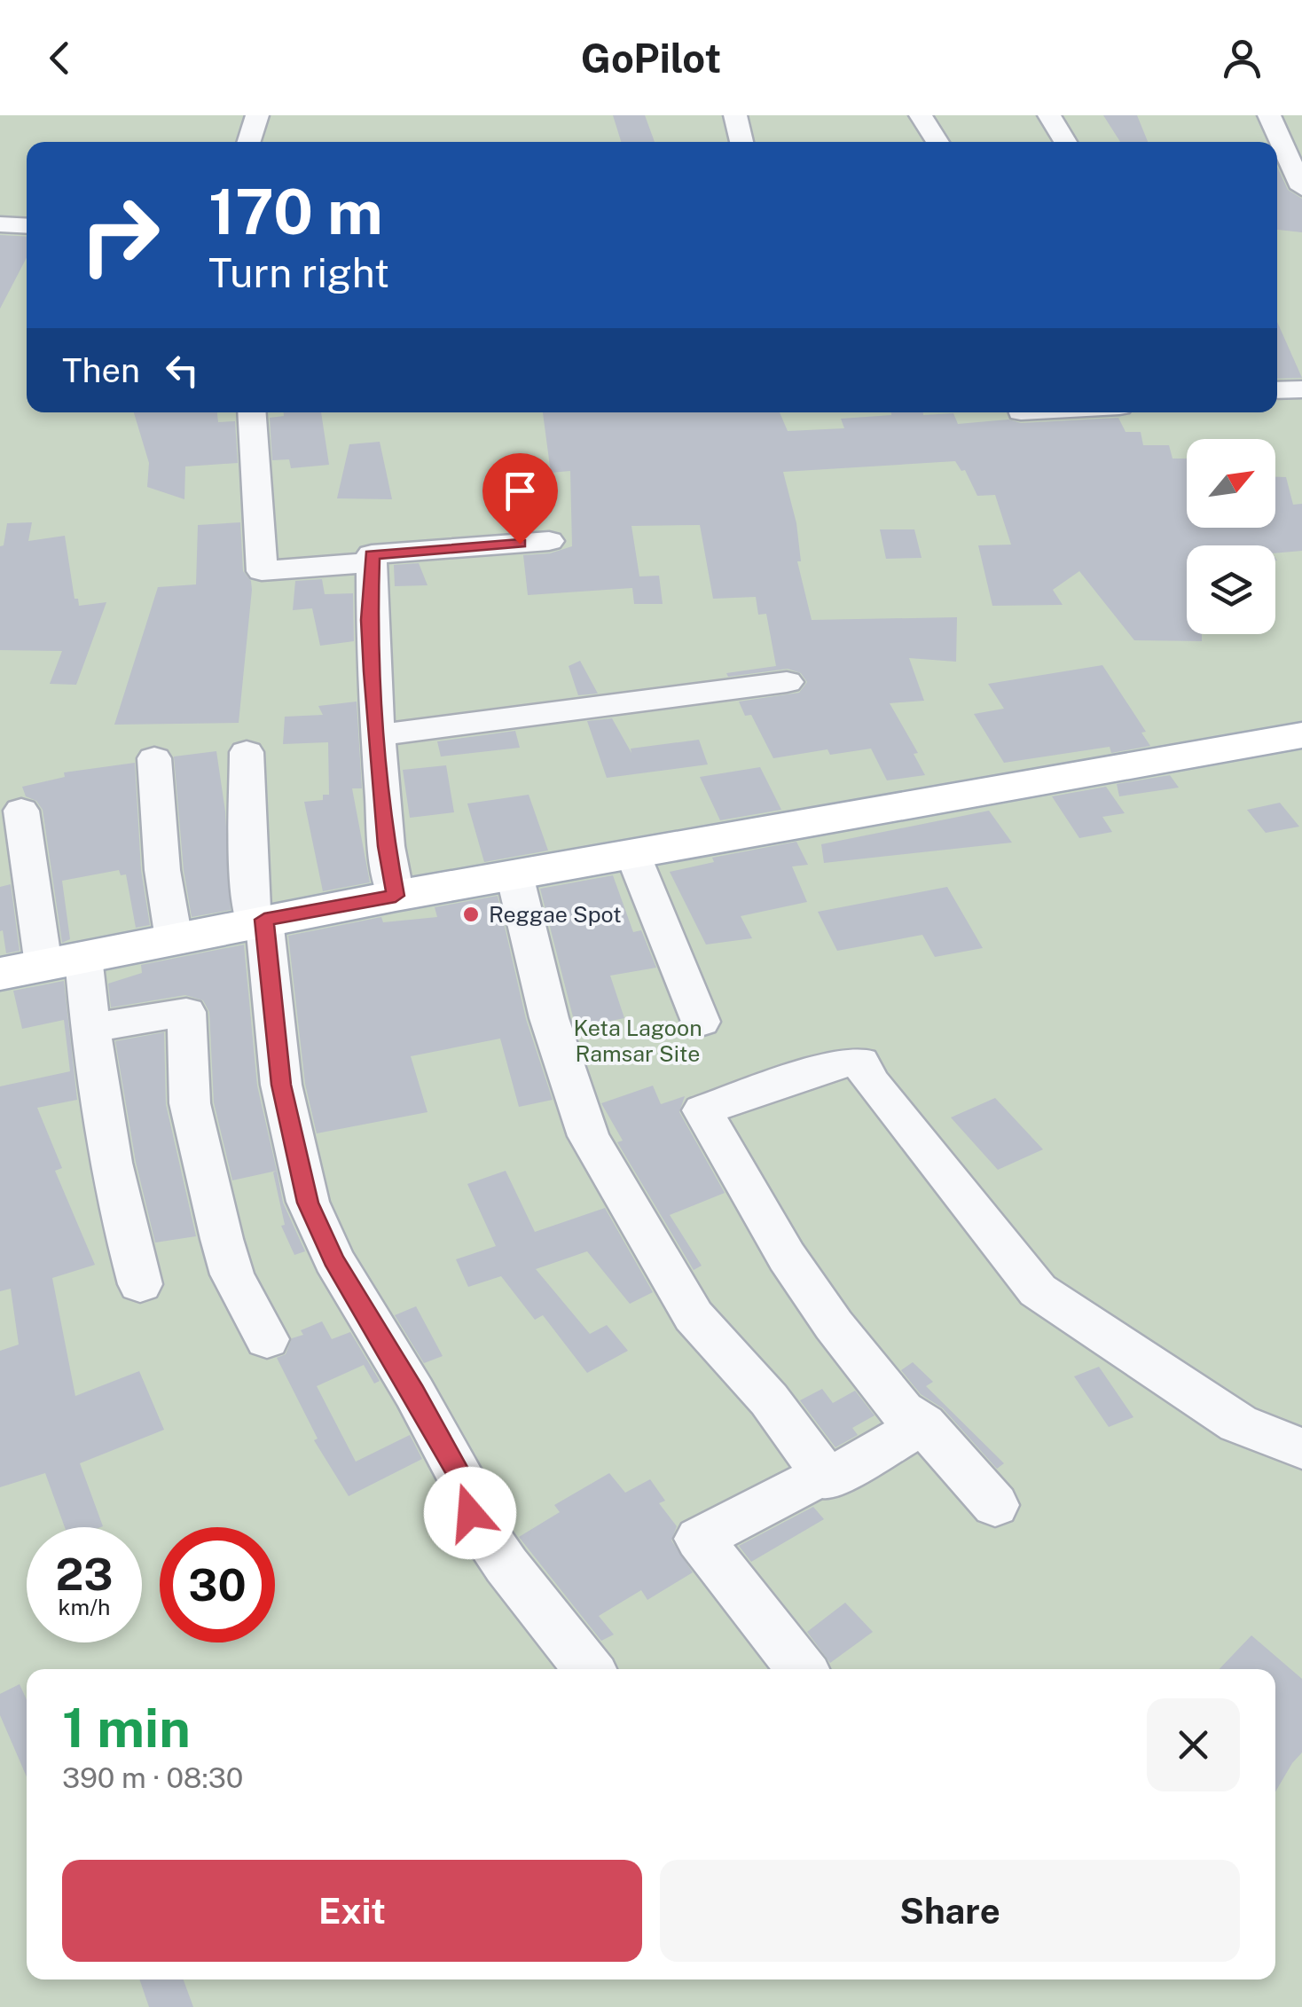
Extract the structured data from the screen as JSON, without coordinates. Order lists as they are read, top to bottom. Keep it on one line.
{"parks":["Keta Lagoon Ramsar Site"],"places":["Reggae Spot"],"north":"top right","page":{"header":"GoPilot","turn":["170 m","Turn right"],"then":"Then","speed":"23 km/h","limit":"30","heading":["1 min","390 m · 08:30"],"buttons":["Exit","Share"]}}
